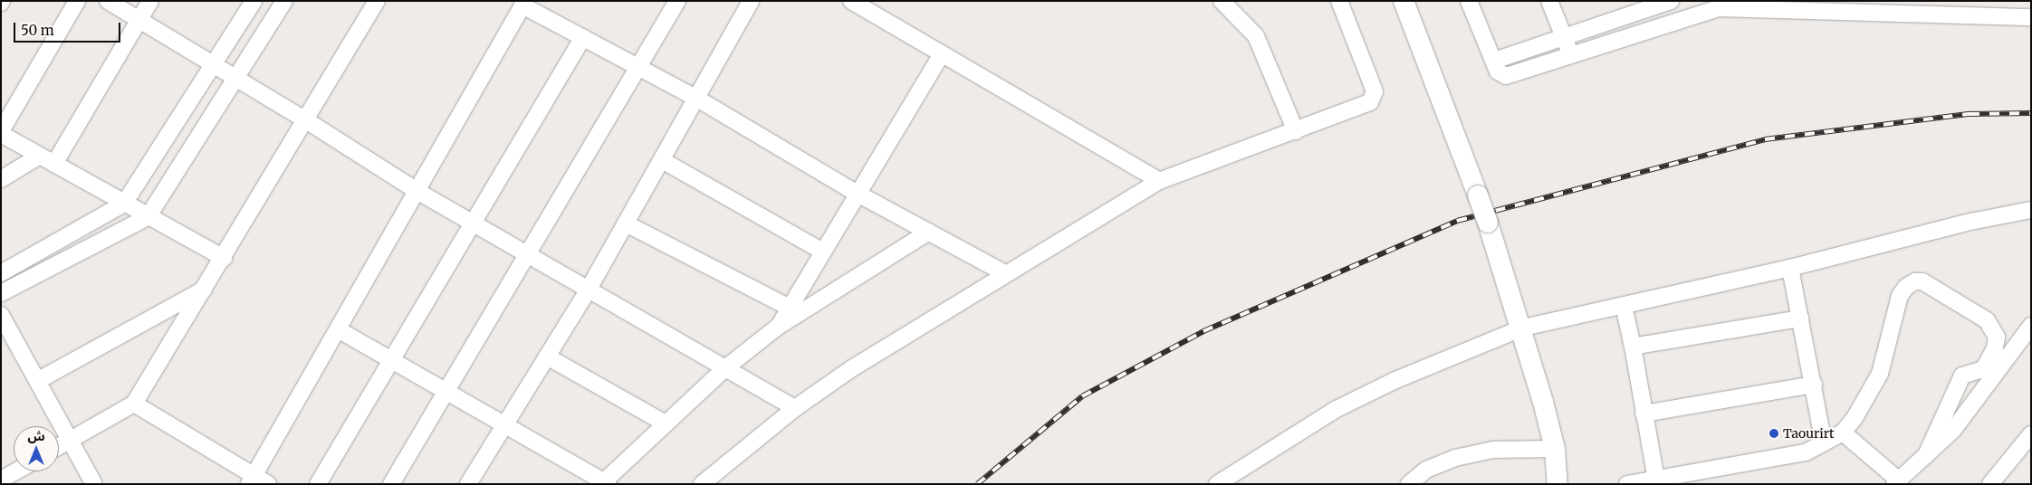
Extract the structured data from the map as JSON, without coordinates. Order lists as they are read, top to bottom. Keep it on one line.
{"places":["Taourirt"],"scale_bar":"50 m","north":"top"}
